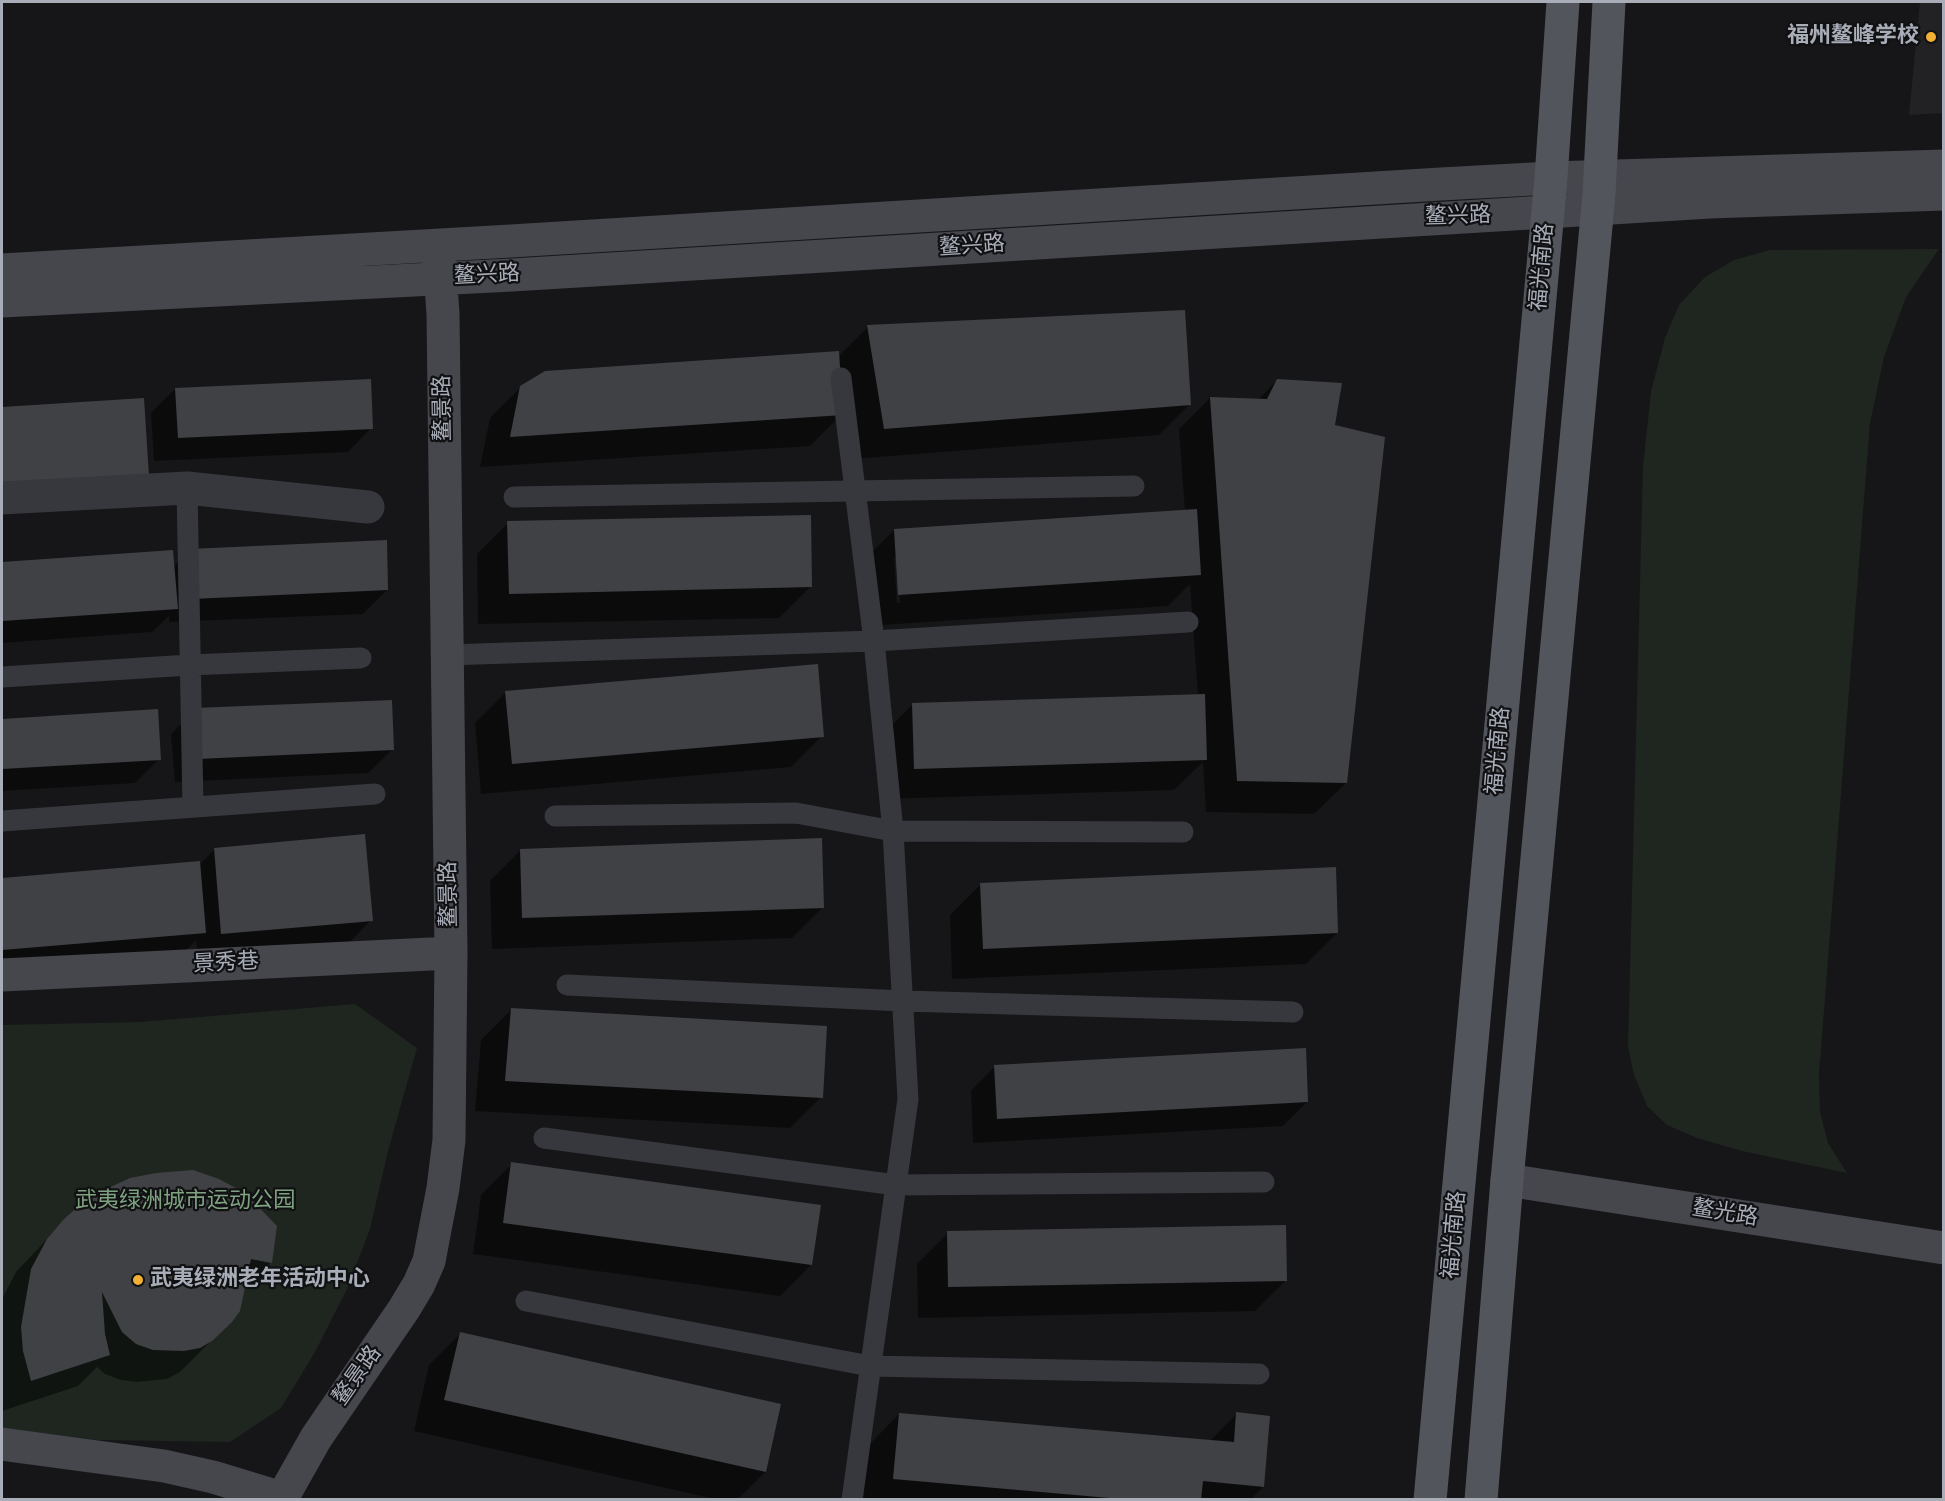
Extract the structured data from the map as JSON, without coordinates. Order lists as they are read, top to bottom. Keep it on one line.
{"streets":{"main road":["鳌兴路","福光南路","鳌景路","景秀巷","鳌光路"]},"crossings":[["鳌兴路","福光南路"],["鳌兴路","鳌景路"],["福光南路","鳌光路"],["鳌景路","景秀巷"]],"parks":["武夷绿洲城市运动公园"],"places":["福州鳌峰学校","武夷绿洲老年活动中心"]}
